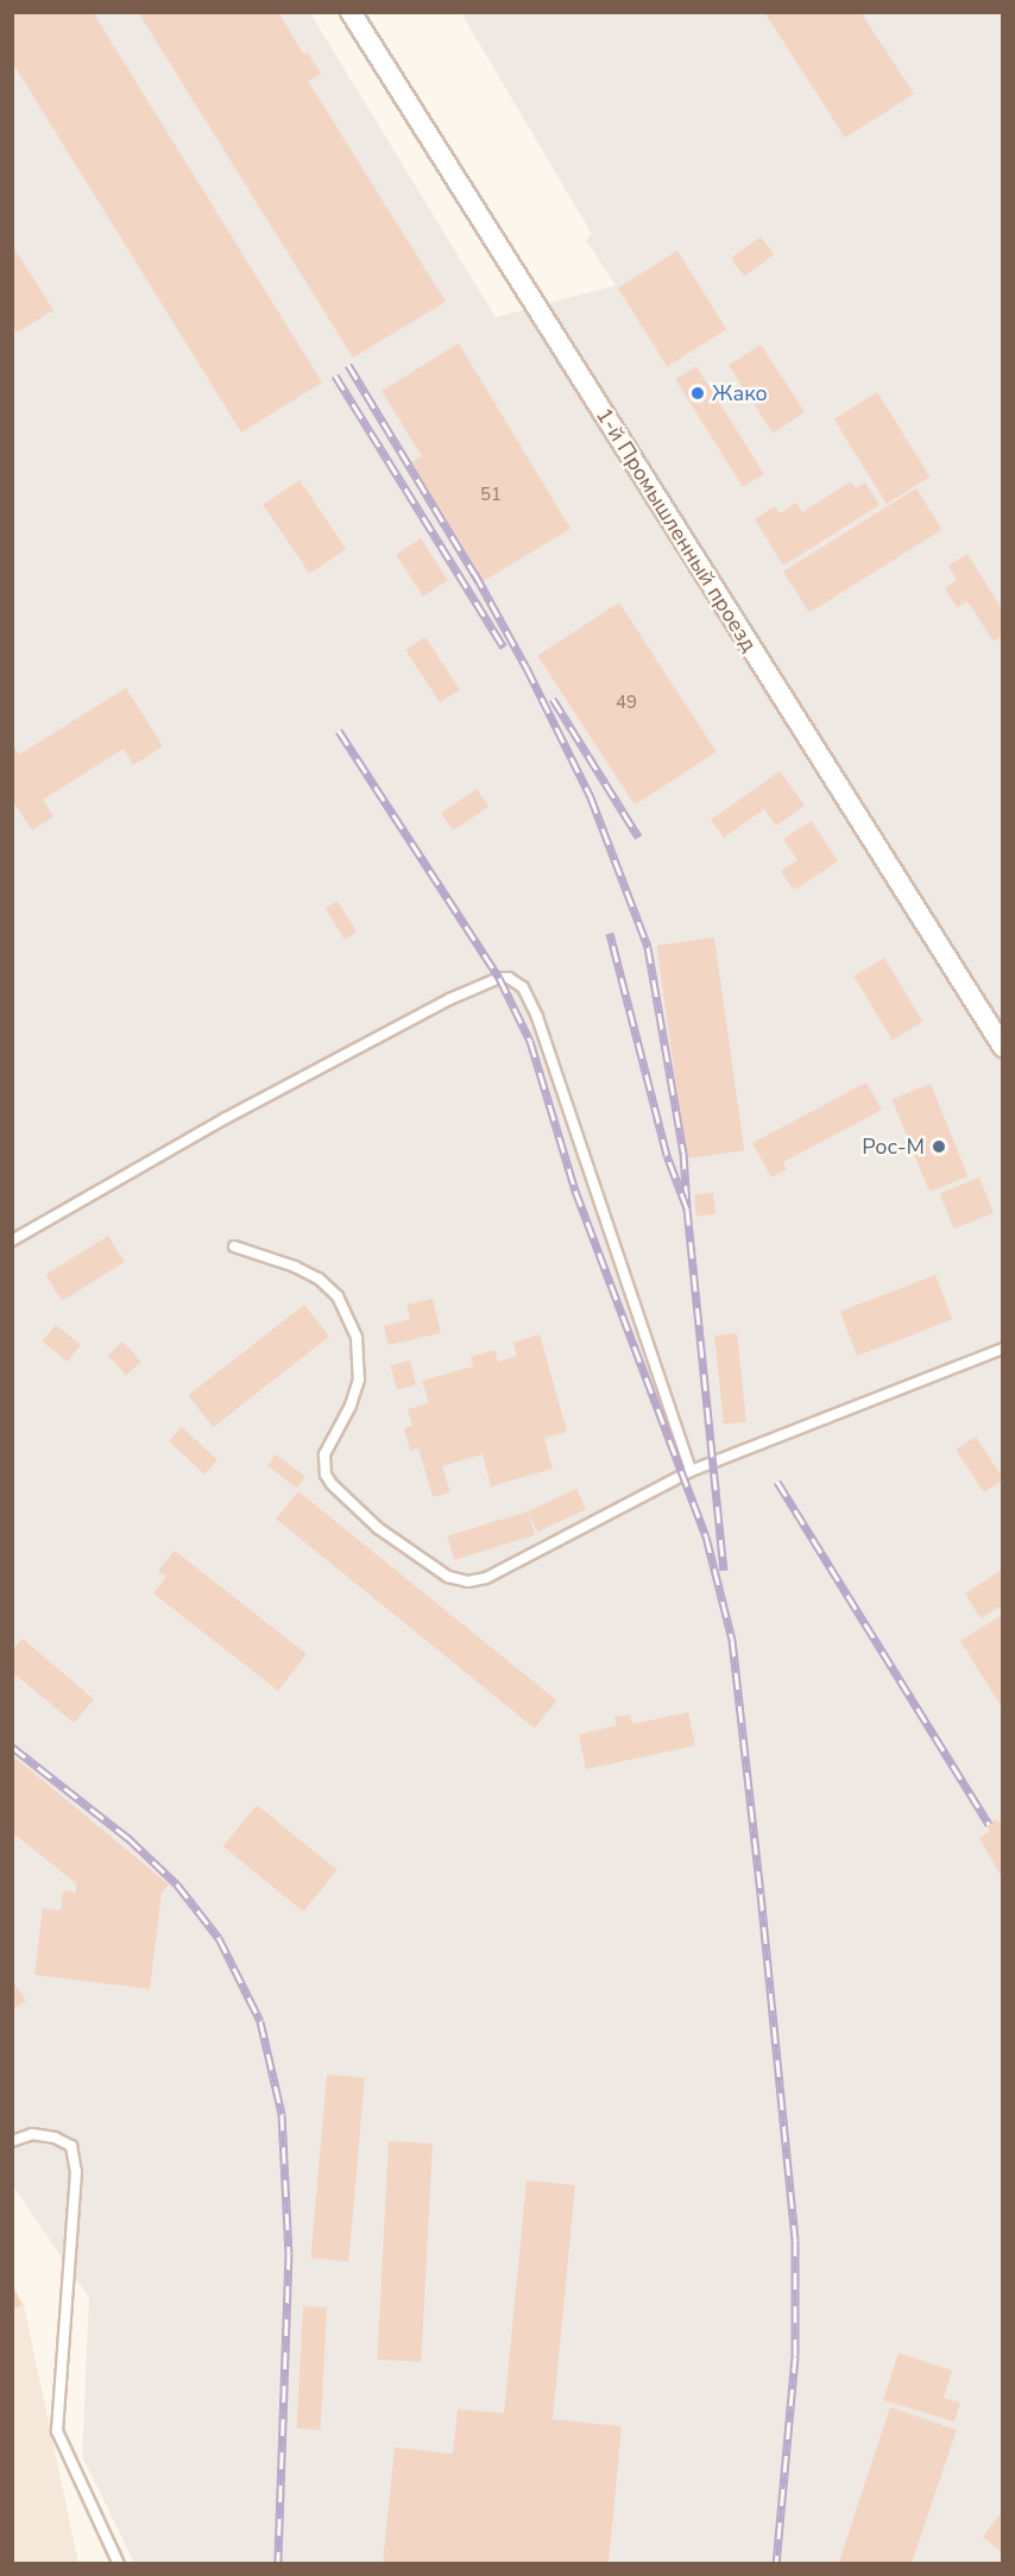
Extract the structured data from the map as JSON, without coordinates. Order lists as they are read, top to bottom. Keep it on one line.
{"streets":{"street":["1-й Промышленный проезд"]},"places":["Жако","Рос-М"],"house_numbers":["51","49"]}
